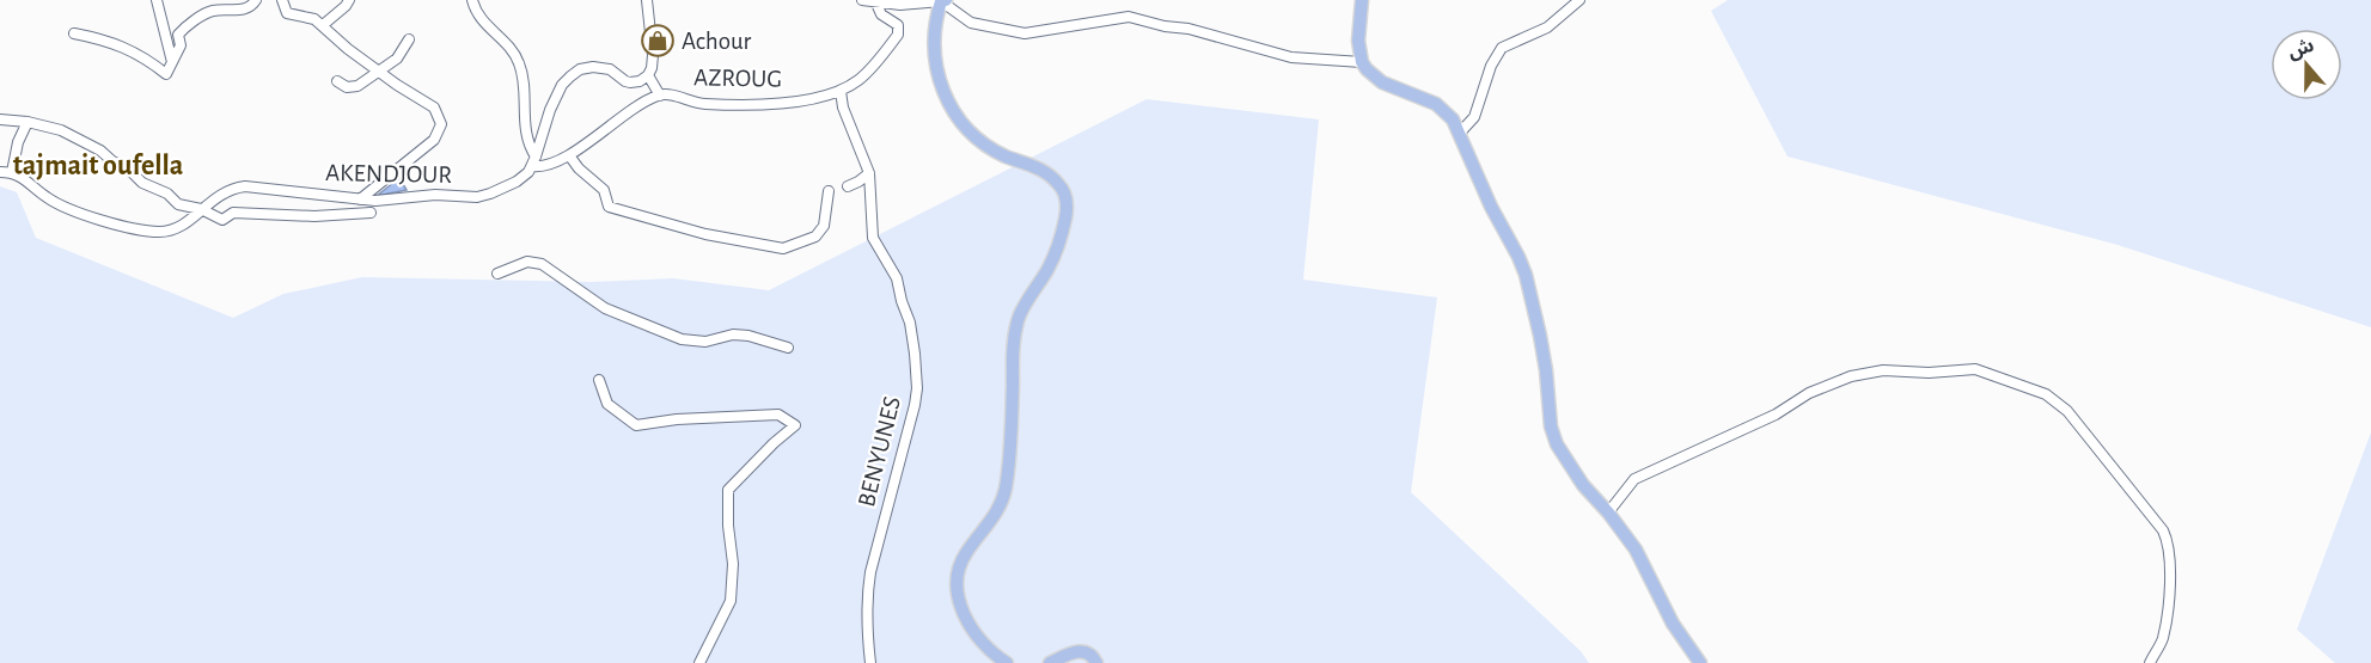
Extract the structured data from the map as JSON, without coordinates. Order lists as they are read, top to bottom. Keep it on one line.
{"streets":{"street":["AZROUG","AKENDJOUR","BENYUNES"]},"crossings":[["AZROUG","AKENDJOUR"],["AZROUG","BENYUNES"]],"districts":["tajmait oufella"],"places":{"shop":["Achour"]},"north":"top"}
